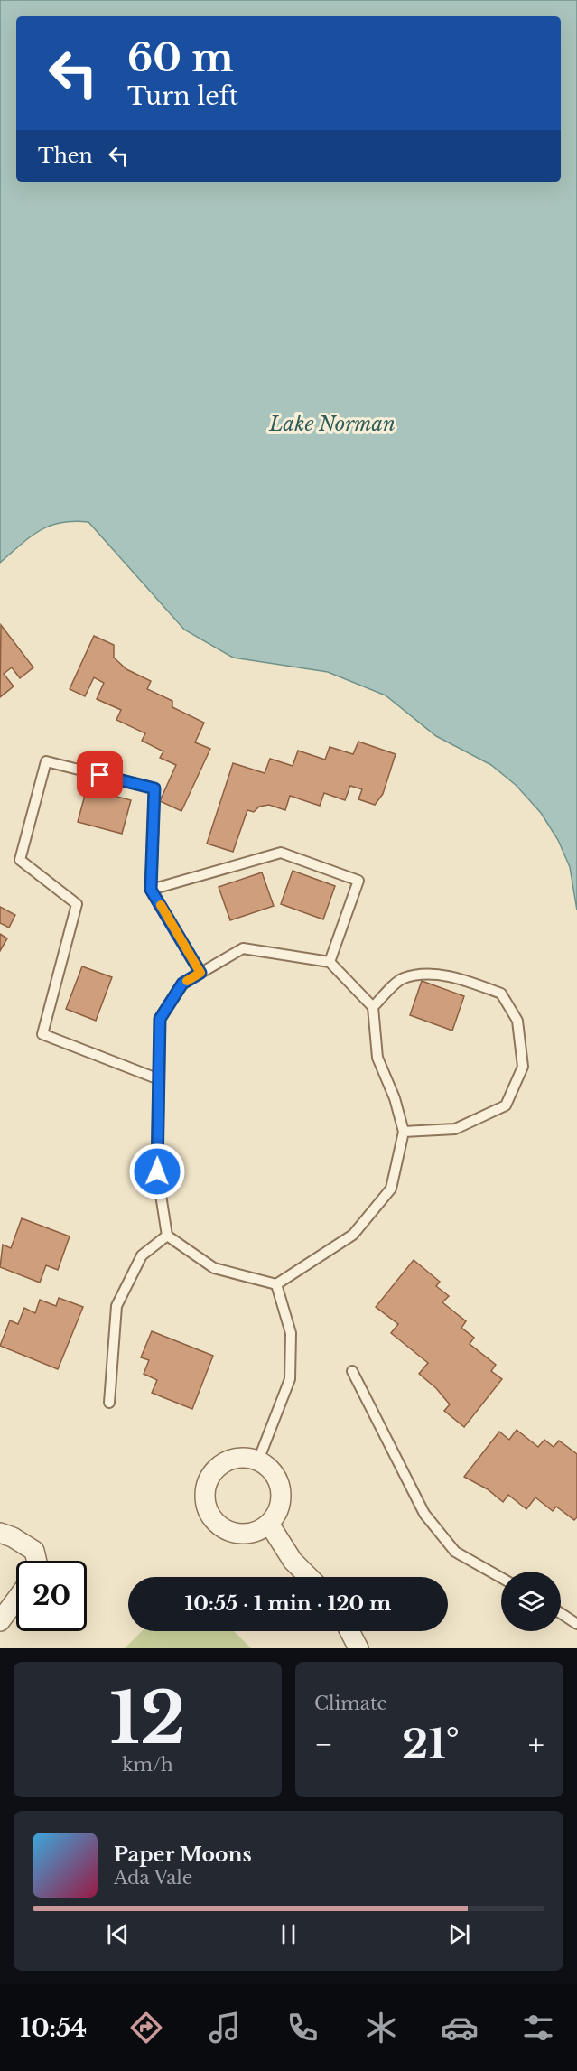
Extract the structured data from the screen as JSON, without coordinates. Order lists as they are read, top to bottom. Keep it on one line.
{"water":["Lake Norman"],"page":{"turn":["60 m","Turn left"],"then":"Then","limit":"20","trip":"10:55 · 1 min · 120 m","tile":[["12","km/h"],"Climate"],"heat":["−","21°","+"],"song":["Paper Moons","Ada Vale"],"tabs":"10:54"}}
